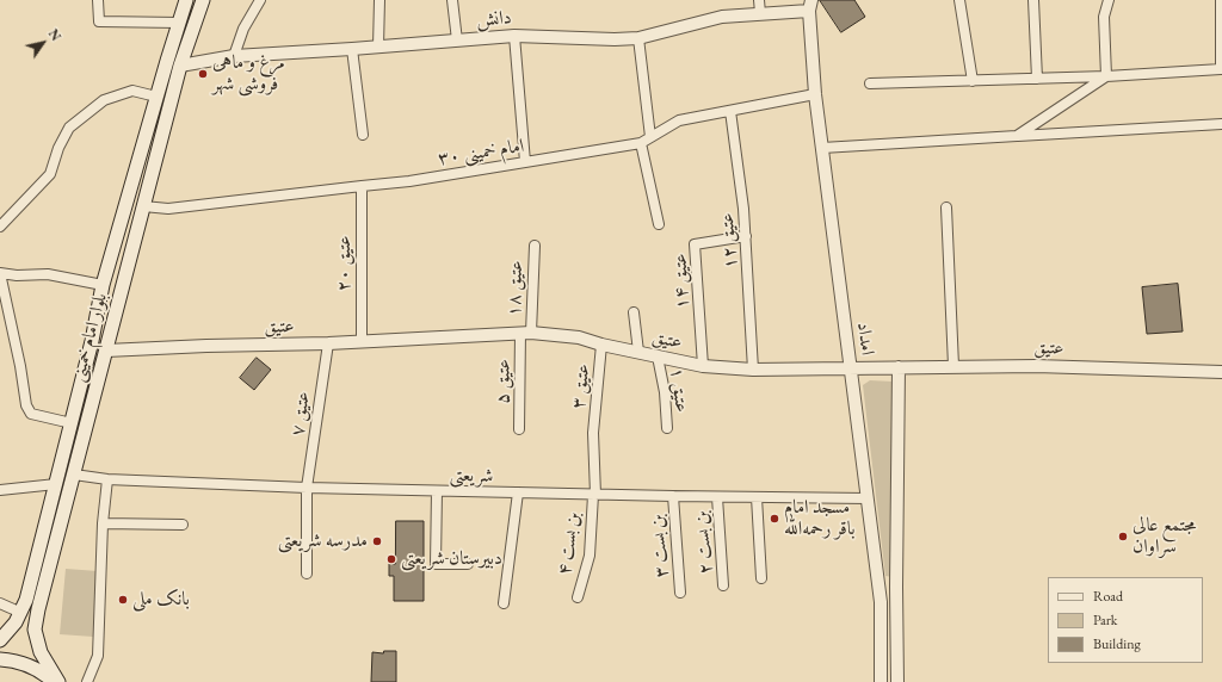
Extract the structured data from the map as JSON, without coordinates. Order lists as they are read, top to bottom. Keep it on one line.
{"streets":{"main road":["بلوار امام خمینی"],"street":["دانش","امام خمینی ۳۰","عتیق ۱۲","عتیق ۲۰","عتیق ۱۴","عتیق ۱۸","عتیق","امداد","عتیق ۵","عتیق ۳","عتیق ۱","عتیق ۷","شریعتی","بن بست ۲","بن بست ۴","بن بست ۳"]},"crossings":[["دانش","بلوار امام خمینی"],["دانش","امداد"],["امام خمینی ۳۰","عتیق ۱۲"],["امام خمینی ۳۰","عتیق ۲۰"],["امام خمینی ۳۰","بلوار امام خمینی"],["امام خمینی ۳۰","امداد"],["عتیق ۱۲","عتیق ۱۴"],["عتیق ۱۲","عتیق"],["عتیق ۲۰","عتیق"],["عتیق ۱۴","عتیق"],["عتیق ۱۸","عتیق"],["عتیق ۱۸","عتیق ۵"],["عتیق","بلوار امام خمینی"],["عتیق","امداد"],["عتیق","عتیق ۵"],["عتیق","عتیق ۳"],["عتیق","عتیق ۱"],["عتیق","عتیق ۷"],["بلوار امام خمینی","شریعتی"],["امداد","شریعتی"],["عتیق ۳","شریعتی"],["عتیق ۳","بن بست ۴"],["عتیق ۷","شریعتی"],["شریعتی","بن بست ۲"],["شریعتی","بن بست ۴"],["شریعتی","بن بست ۳"]],"places":["مرغ و ماهی فروشی شهر","مسجد امام باقر رحمه‌الله","مجتمع عالی سراوان","مدرسه شریعتی","دبیرستان شریعتی","بانک ملی"],"legend":["Road","Park","Building"],"north":"top right"}
